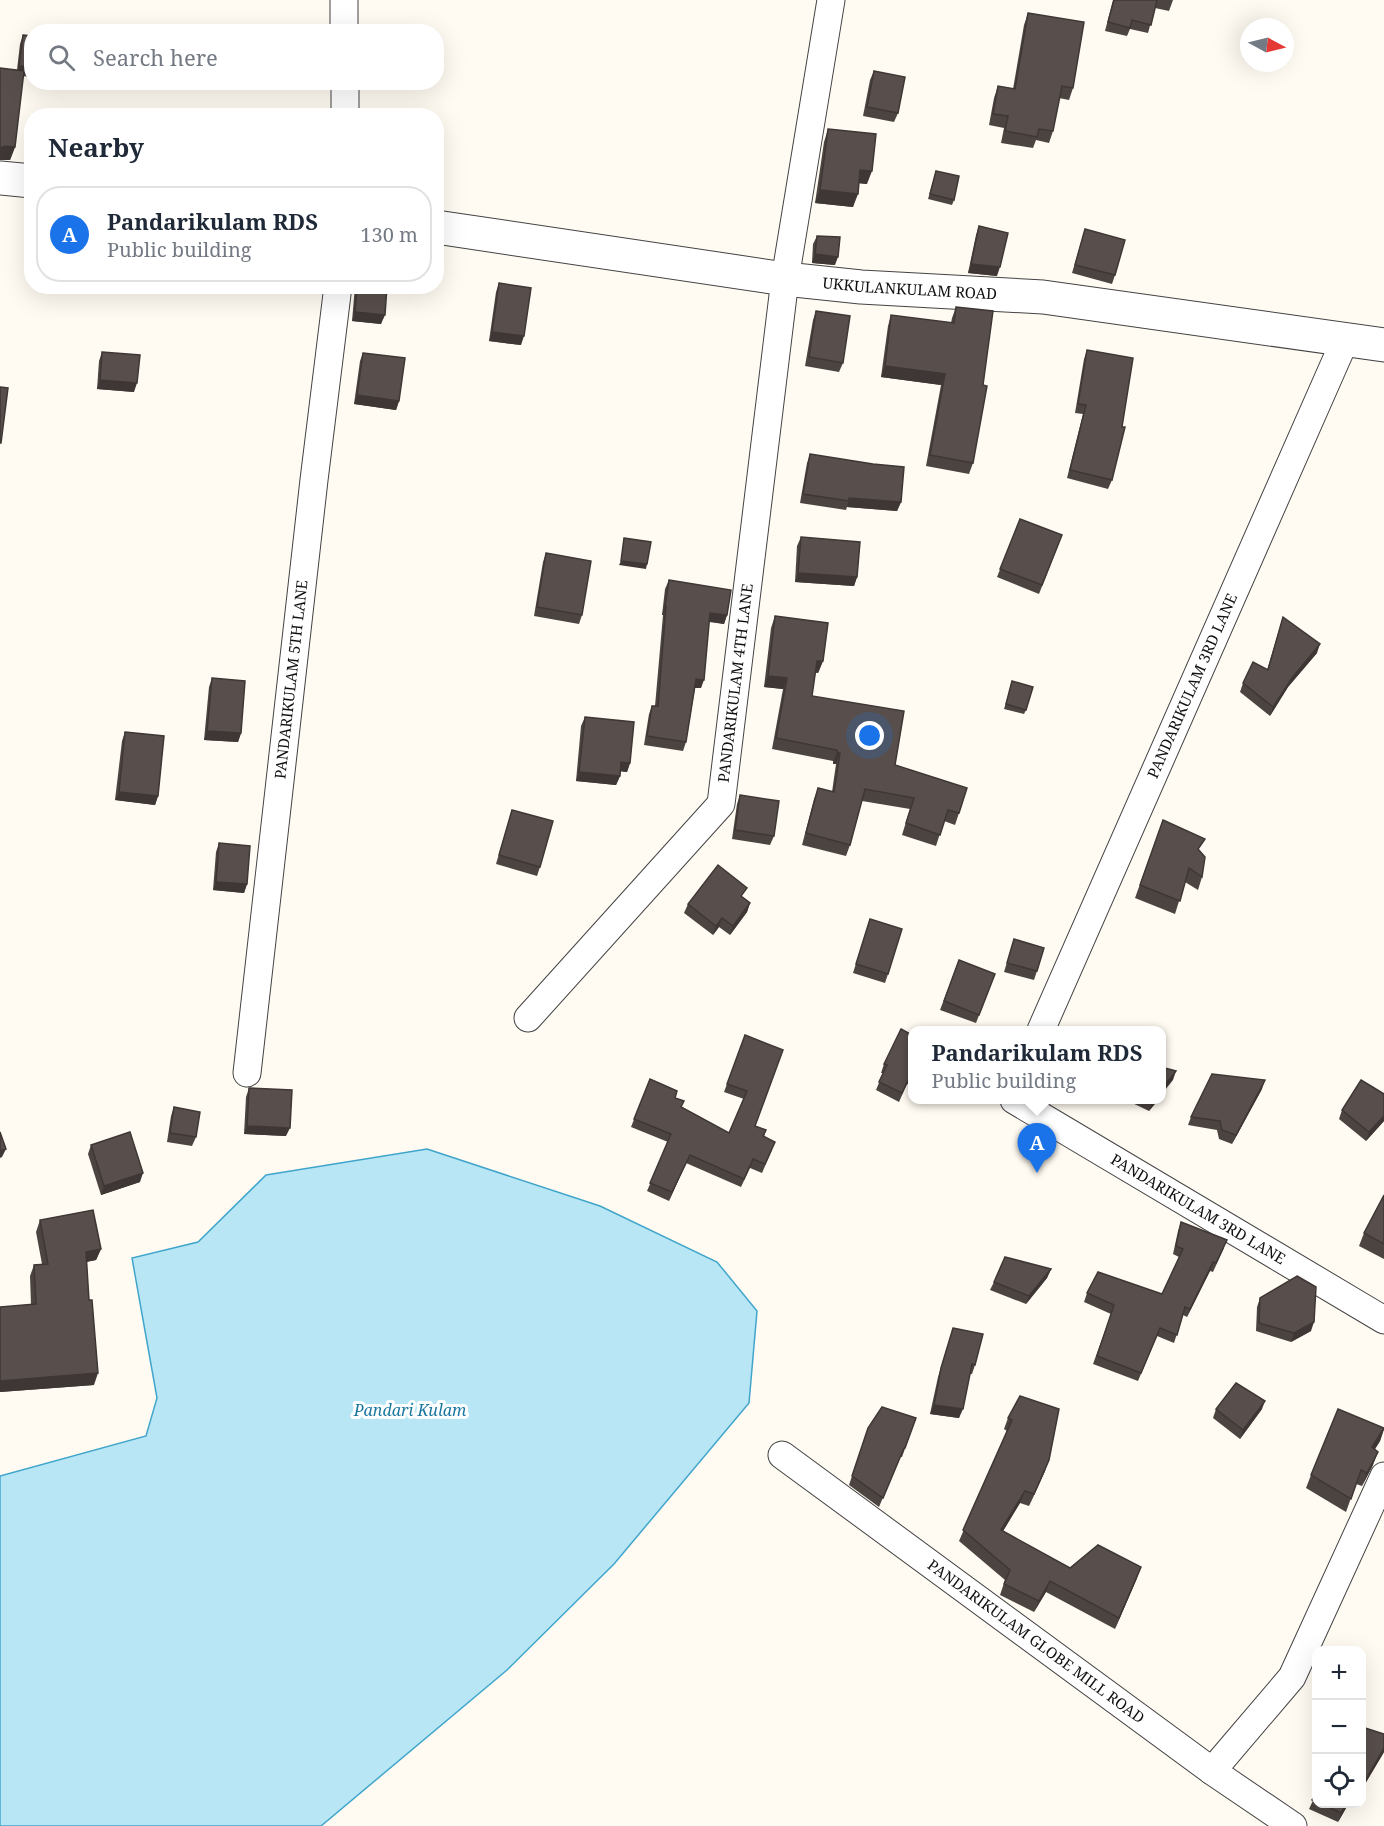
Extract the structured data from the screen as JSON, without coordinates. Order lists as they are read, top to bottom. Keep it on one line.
{"streets":{"street":["UKKULANKULAM ROAD","PANDARIKULAM 5TH LANE","PANDARIKULAM 4TH LANE","PANDARIKULAM 3RD LANE","PANDARIKULAM GLOBE MILL ROAD"]},"crossings":[["UKKULANKULAM ROAD","PANDARIKULAM 4TH LANE"],["UKKULANKULAM ROAD","PANDARIKULAM 3RD LANE"]],"water":["Pandari Kulam"],"north":"right","page":{"search":"Search here","heading":"Nearby","list":[{"mark":"A","name":"Pandarikulam RDS","note":"Public building","value":"130 m"}],"popup":["Pandarikulam RDS","Public building"],"pins":"A","map_buttons":["+","−"]}}
